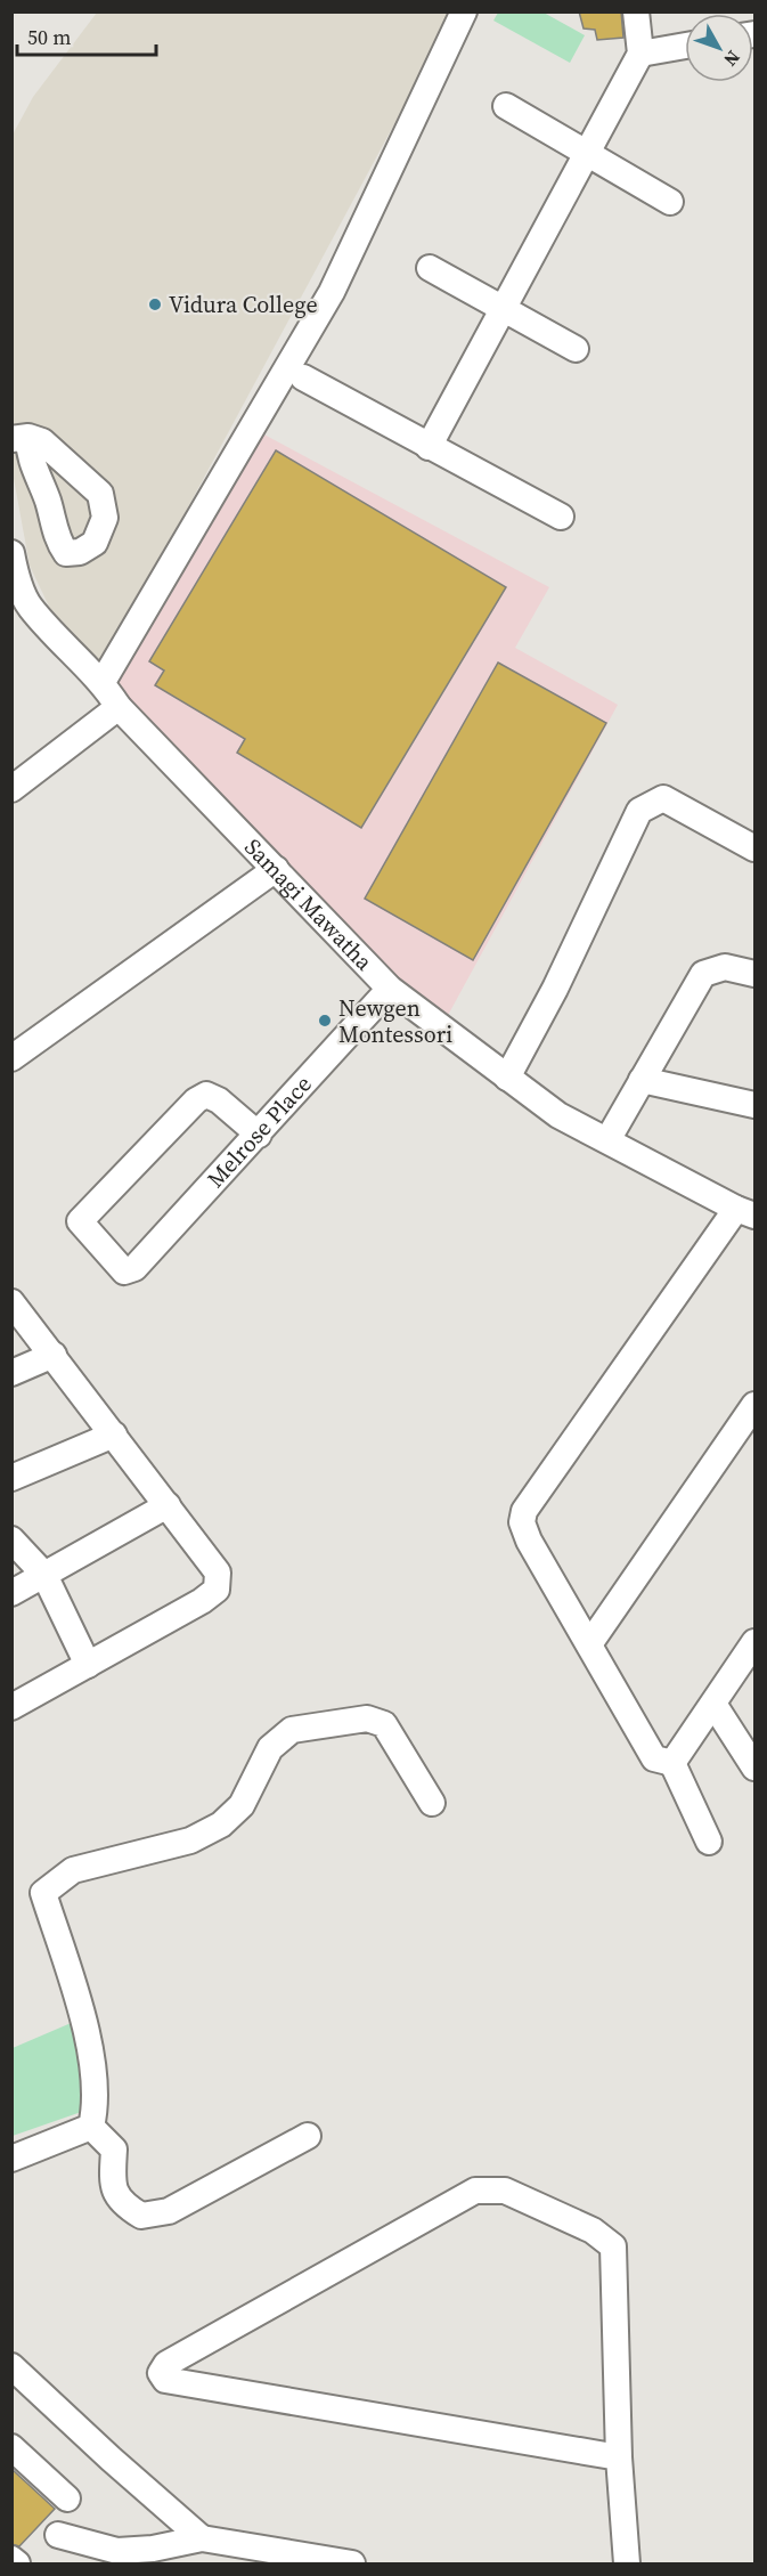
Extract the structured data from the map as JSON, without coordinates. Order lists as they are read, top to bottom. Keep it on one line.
{"streets":{"street":["Samagi Mawatha","Melrose Place"]},"crossings":[["Samagi Mawatha","Melrose Place"]],"places":["Vidura College","Newgen Montessori"],"scale_bar":"50 m","north":"bottom right"}
